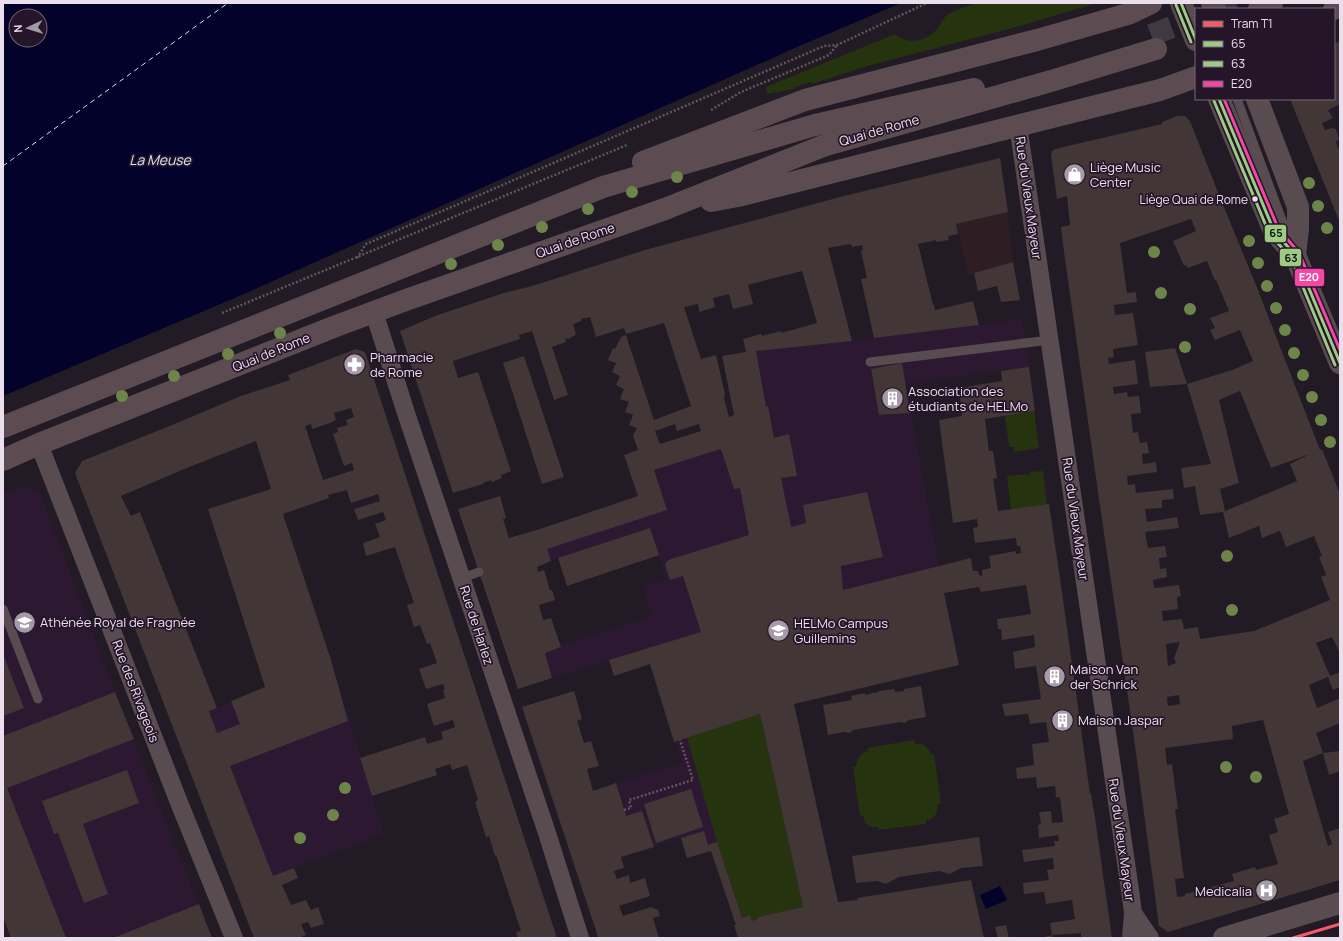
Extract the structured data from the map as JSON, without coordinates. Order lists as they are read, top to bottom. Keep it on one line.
{"streets":{"main road":["Quai de Rome"],"street":["Rue du Vieux Mayeur","Rue de Harlez","Rue des Rivageois"]},"crossings":[["Quai de Rome","Rue de Harlez"],["Quai de Rome","Rue des Rivageois"]],"water":["La Meuse"],"places":{"shop":["Liège Music Center"],"other":["Liège Quai de Rome"],"pharmacy":["Pharmacie de Rome"],"building":["Association des étudiants de HELMo","Maison Van der Schrick","Maison Jaspar"],"school or university":["Athénée Royal de Fragnée","HELMo Campus Guillemins"],"hospital":["Medicalia"]},"lines":["transit line 65","transit line 63","transit line E20","tram line T1"],"legend":["Tram T1","65","63","E20"],"north":"left"}
